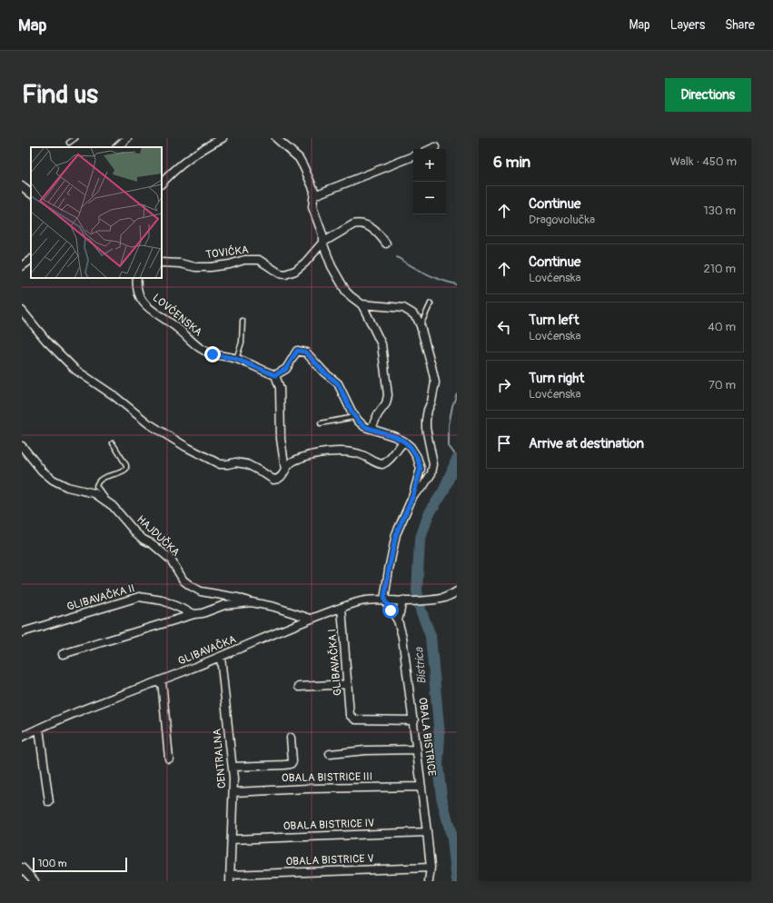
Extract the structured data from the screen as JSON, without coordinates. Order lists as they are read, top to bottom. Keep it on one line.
{"streets":{"street":["TOVIĆKA","LOVĆENSKA","HAJDUČKA","GLIBAVAČKA II","GLIBAVAČKA","GLIBAVAČKA I","OBALA BISTRICE","CENTRALNA","OBALA BISTRICE III","OBALA BISTRICE IV","OBALA BISTRICE V"]},"crossings":[["GLIBAVAČKA","GLIBAVAČKA I"],["GLIBAVAČKA","OBALA BISTRICE"],["GLIBAVAČKA","CENTRALNA"],["GLIBAVAČKA I","OBALA BISTRICE"],["OBALA BISTRICE","OBALA BISTRICE III"],["OBALA BISTRICE","OBALA BISTRICE IV"],["OBALA BISTRICE","OBALA BISTRICE V"],["CENTRALNA","OBALA BISTRICE III"],["CENTRALNA","OBALA BISTRICE IV"],["CENTRALNA","OBALA BISTRICE V"]],"water":["Bistrica"],"scale_bar":"100 m","page":{"header":"Map","nav":["Map","Layers","Share"],"buttons":"Directions","title":"Find us","heading":["6 min","Walk · 450 m"],"map_buttons":["+","−"],"list":[["Continue","Dragovolučka","130 m"],["Continue","Lovćenska","210 m"],["Turn left","Lovćenska","40 m"],["Turn right","Lovćenska","70 m"],"Arrive at destination"],"scale":"100 m"}}
